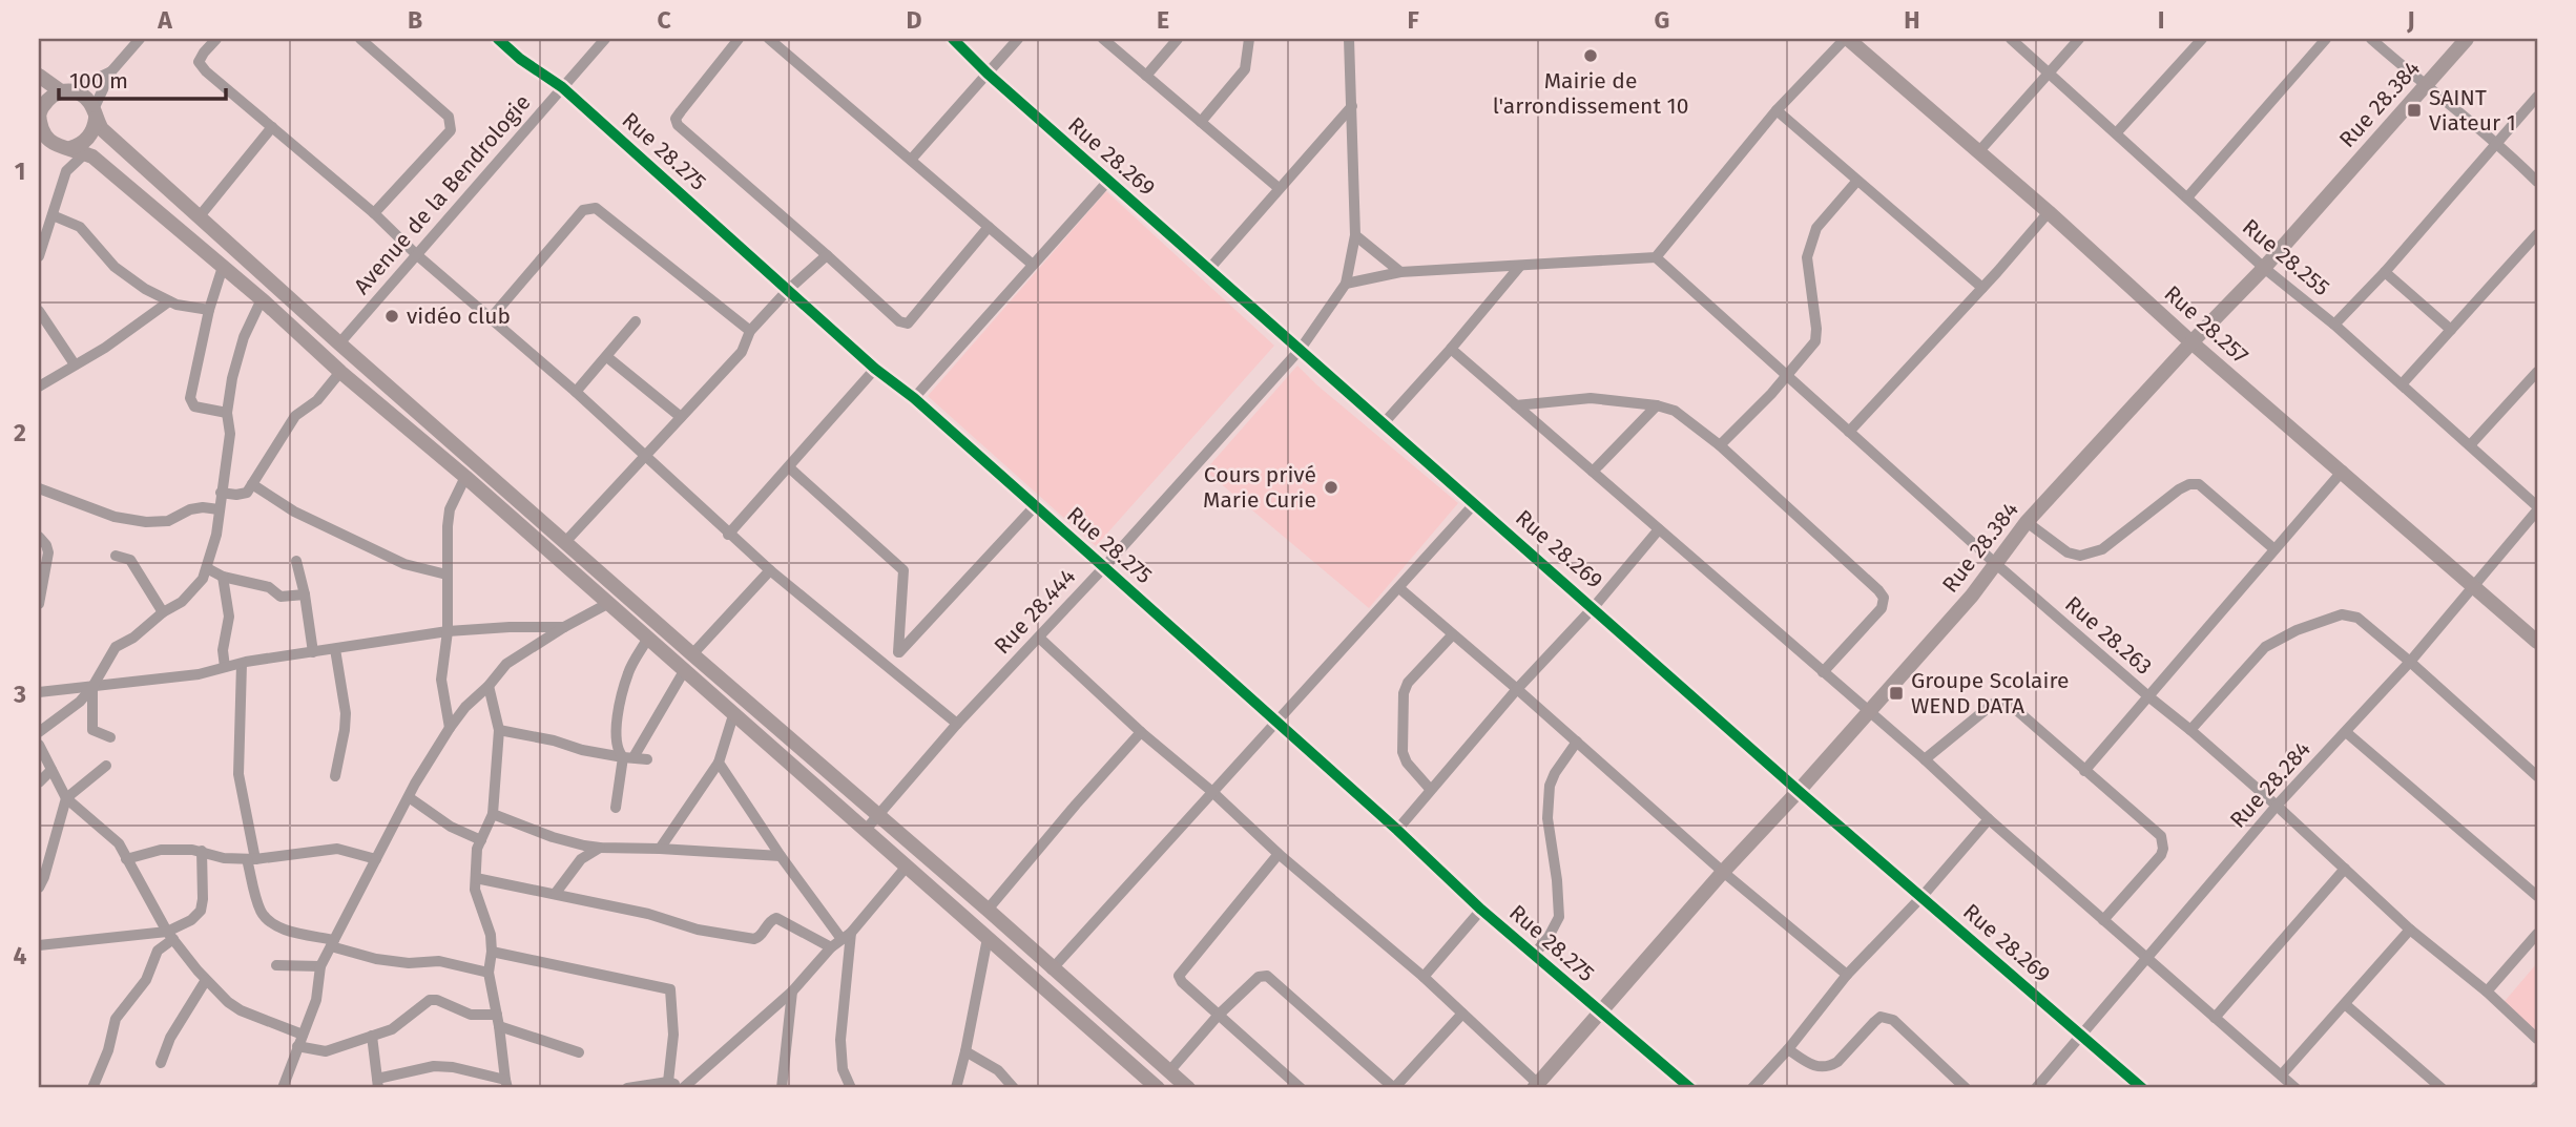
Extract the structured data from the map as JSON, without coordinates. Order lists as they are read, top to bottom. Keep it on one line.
{"streets":{"main road":["Rue 28.384","Rue 28.257"],"street":["Rue 28.275","Rue 28.269","Avenue de la Bendrologie","Rue 28.255","Rue 28.444","Rue 28.263","Rue 28.284"]},"crossings":[["Rue 28.384","Rue 28.275"],["Rue 28.384","Rue 28.269"],["Rue 28.384","Rue 28.255"],["Rue 28.384","Rue 28.257"],["Rue 28.384","Rue 28.263"],["Rue 28.275","Avenue de la Bendrologie"],["Rue 28.275","Rue 28.444"],["Rue 28.269","Rue 28.444"],["Rue 28.269","Rue 28.284"],["Rue 28.255","Rue 28.284"],["Rue 28.257","Rue 28.284"],["Rue 28.263","Rue 28.284"]],"places":{"other":["Mairie de l'arrondissement 10","vidéo club","Cours privé Marie Curie"],"transit":["SAINT Viateur 1","Groupe Scolaire WEND DATA"]},"scale_bar":"100 m","grid":{"columns":["A","B","C","D","E","F","G","H","I","J"],"rows":["1","2","3","4"]}}
